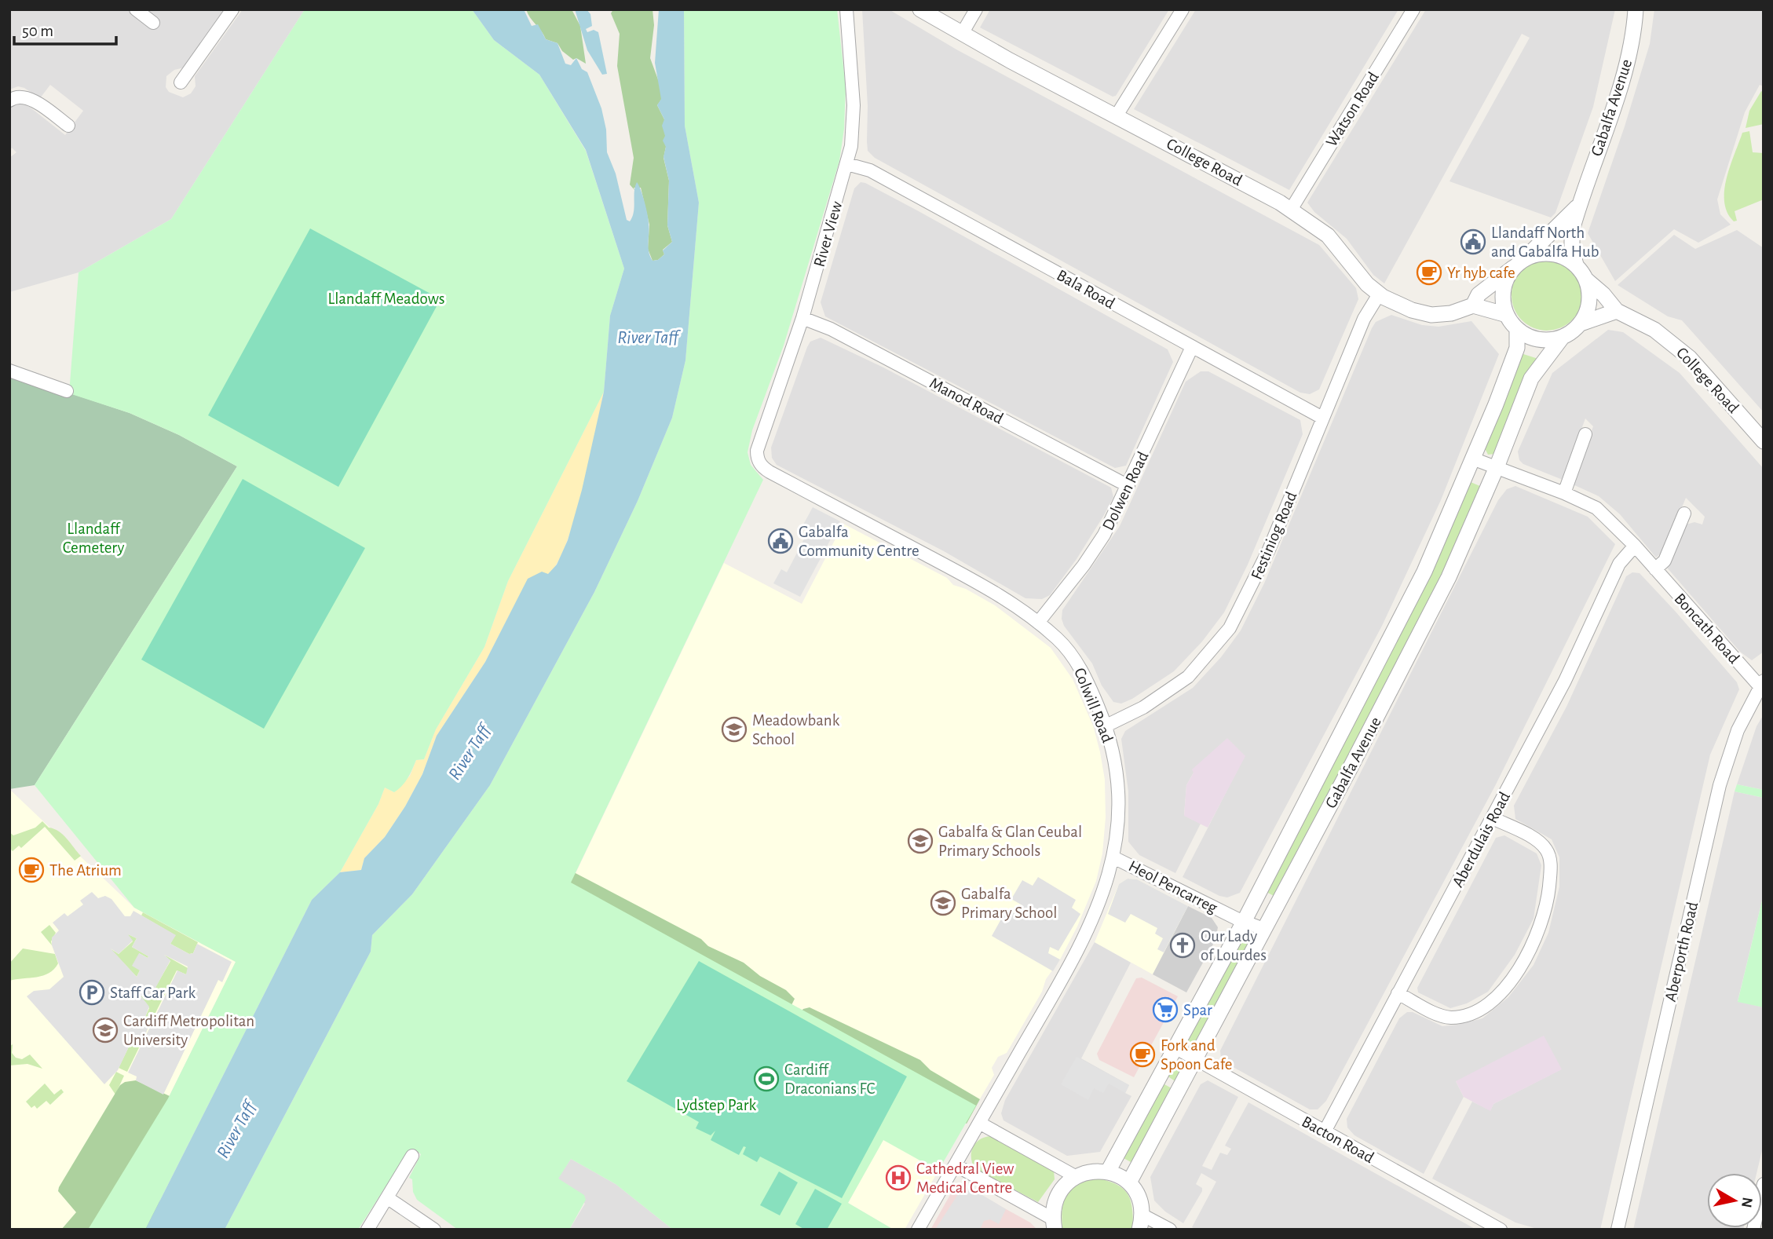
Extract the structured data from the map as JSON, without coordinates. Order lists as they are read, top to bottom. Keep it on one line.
{"streets":{"street":["Gabalfa Avenue","Watson Road","College Road","River View","Bala Road","Manod Road","Dolwen Road","Festiniog Road","Boncath Road","Colwill Road","Aberdulais Road","Heol Pencarreg","Aberporth Road","Bacton Road"]},"crossings":[["Gabalfa Avenue","College Road"],["Gabalfa Avenue","Boncath Road"],["Gabalfa Avenue","Heol Pencarreg"],["Gabalfa Avenue","Bacton Road"],["Watson Road","College Road"],["College Road","Festiniog Road"],["River View","Bala Road"],["River View","Manod Road"],["River View","Colwill Road"],["Bala Road","Dolwen Road"],["Bala Road","Festiniog Road"],["Manod Road","Dolwen Road"],["Dolwen Road","Colwill Road"],["Festiniog Road","Colwill Road"],["Boncath Road","Aberdulais Road"],["Boncath Road","Aberporth Road"],["Colwill Road","Heol Pencarreg"],["Aberdulais Road","Bacton Road"]],"water":["River Taff"],"parks":["Llandaff Meadows","Llandaff Cemetery","Lydstep Park"],"places":{"public building":["Llandaff North and Gabalfa Hub","Gabalfa Community Centre"],"cafe":["Yr hyb cafe","The Atrium","Fork and Spoon Cafe"],"school or university":["Meadowbank School","Gabalfa & Glan Ceubal Primary Schools","Gabalfa Primary School","Cardiff Metropolitan University"],"church":["Our Lady of Lourdes"],"parking":["Staff Car Park"],"supermarket":["Spar"],"sports":["Cardiff Draconians FC"],"hospital":["Cathedral View Medical Centre"]},"scale_bar":"50 m","north":"right"}
